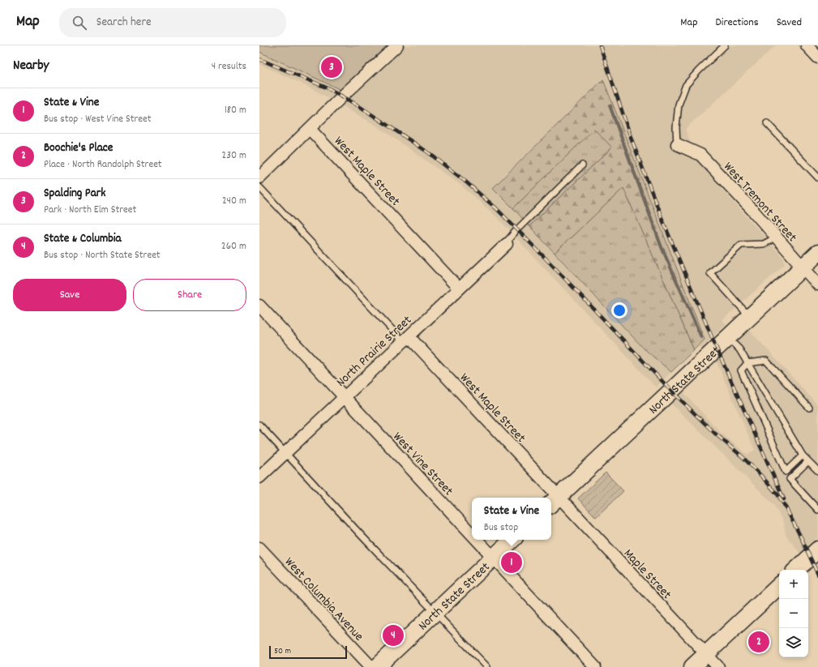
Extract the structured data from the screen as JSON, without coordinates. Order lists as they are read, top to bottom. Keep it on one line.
{"streets":{"main road":["North State Street"],"street":["West Maple Street","West Tremont Street","North Prairie Street","West Vine Street","Maple Street","West Columbia Avenue"]},"crossings":[["West Maple Street","North Prairie Street"],["West Tremont Street","North State Street"],["North Prairie Street","West Vine Street"],["North State Street","West Vine Street"],["North State Street","Maple Street"]],"scale_bar":"50 m","page":{"header":"Map","search":"Search here","nav":["Map","Directions","Saved"],"heading":["Nearby","4 results"],"pins":["3","1","4","2"],"list":[{"mark":"1","name":"State & Vine","note":"Bus stop · West Vine Street","value":"180 m"},{"mark":"2","name":"Boochie's Place","note":"Place · North Randolph Street","value":"230 m"},{"mark":"3","name":"Spalding Park","note":"Park · North Elm Street","value":"240 m"},{"mark":"4","name":"State & Columbia","note":"Bus stop · North State Street","value":"260 m"}],"buttons":["Save","Share"],"popup":["State & Vine","Bus stop"],"map_buttons":["+","−"],"scale":"50 m"}}
